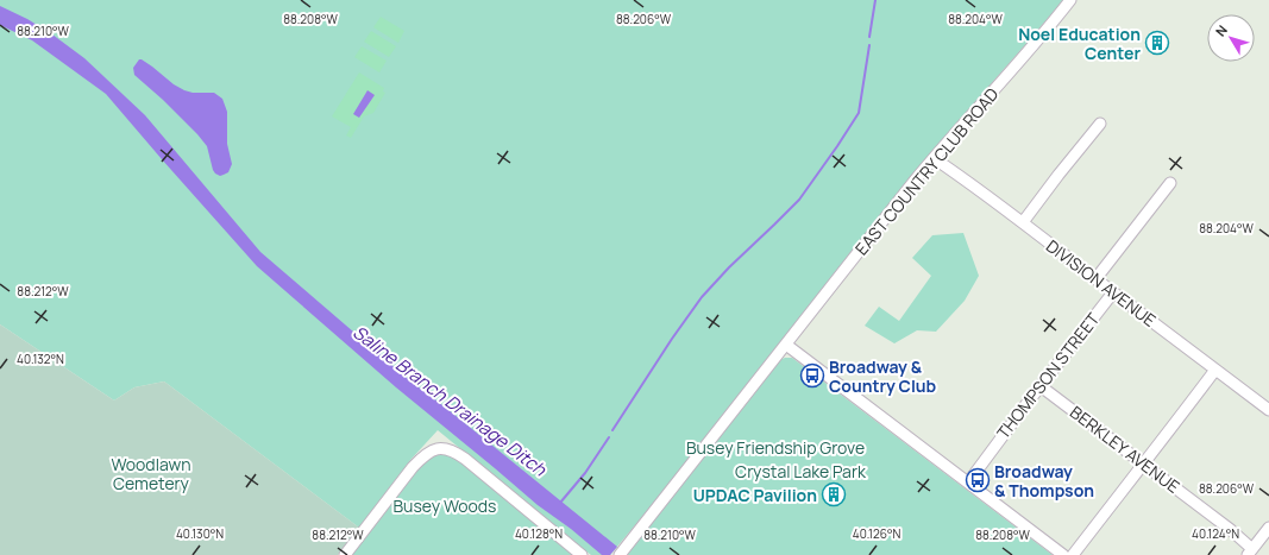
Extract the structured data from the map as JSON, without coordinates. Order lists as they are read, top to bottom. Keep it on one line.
{"streets":{"street":["EAST COUNTRY CLUB ROAD","DIVISION AVENUE","THOMPSON STREET","BERKLEY AVENUE"]},"crossings":[["EAST COUNTRY CLUB ROAD","DIVISION AVENUE"],["DIVISION AVENUE","THOMPSON STREET"],["THOMPSON STREET","BERKLEY AVENUE"]],"water":["Saline Branch Drainage Ditch"],"parks":["Busey Friendship Grove","Woodlawn Cemetery","Crystal Lake Park","Busey Woods"],"places":{"building":["Noel Education Center","UPDAC Pavilion"],"bus stop":["Broadway & Country Club","Broadway & Thompson"]},"north":"top left","coordinates":["88.208°W","88.206°W","88.204°W","88.210°W","88.212°W","40.132°N","40.130°N","40.128°N","40.126°N","40.124°N"]}
